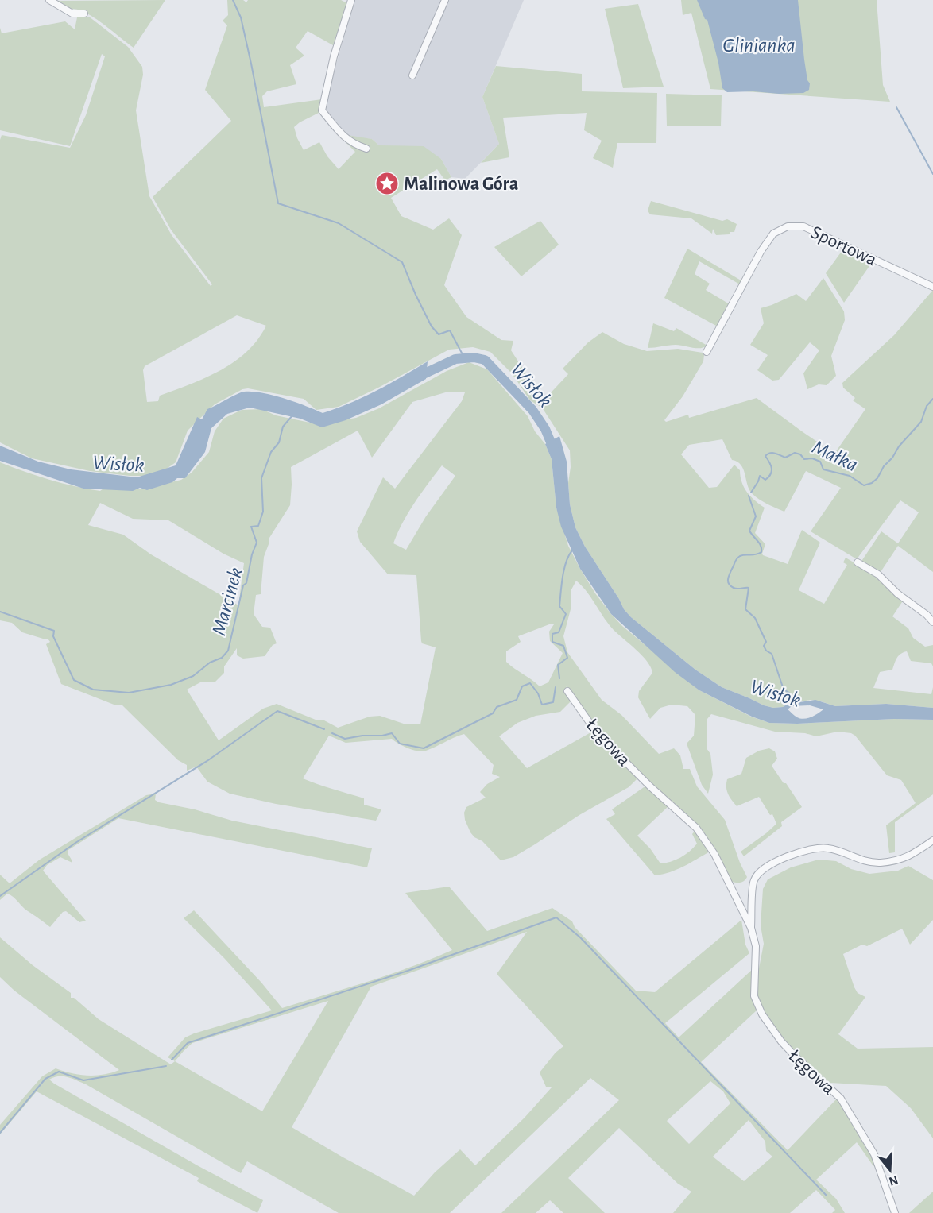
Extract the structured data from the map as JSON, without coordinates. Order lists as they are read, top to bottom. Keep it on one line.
{"streets":{"street":["Sportowa","Łęgowa"]},"water":["Glinianka","Wisłok","Małka","Marcinek"],"places":{"place":["Malinowa Góra"]},"north":"bottom"}
